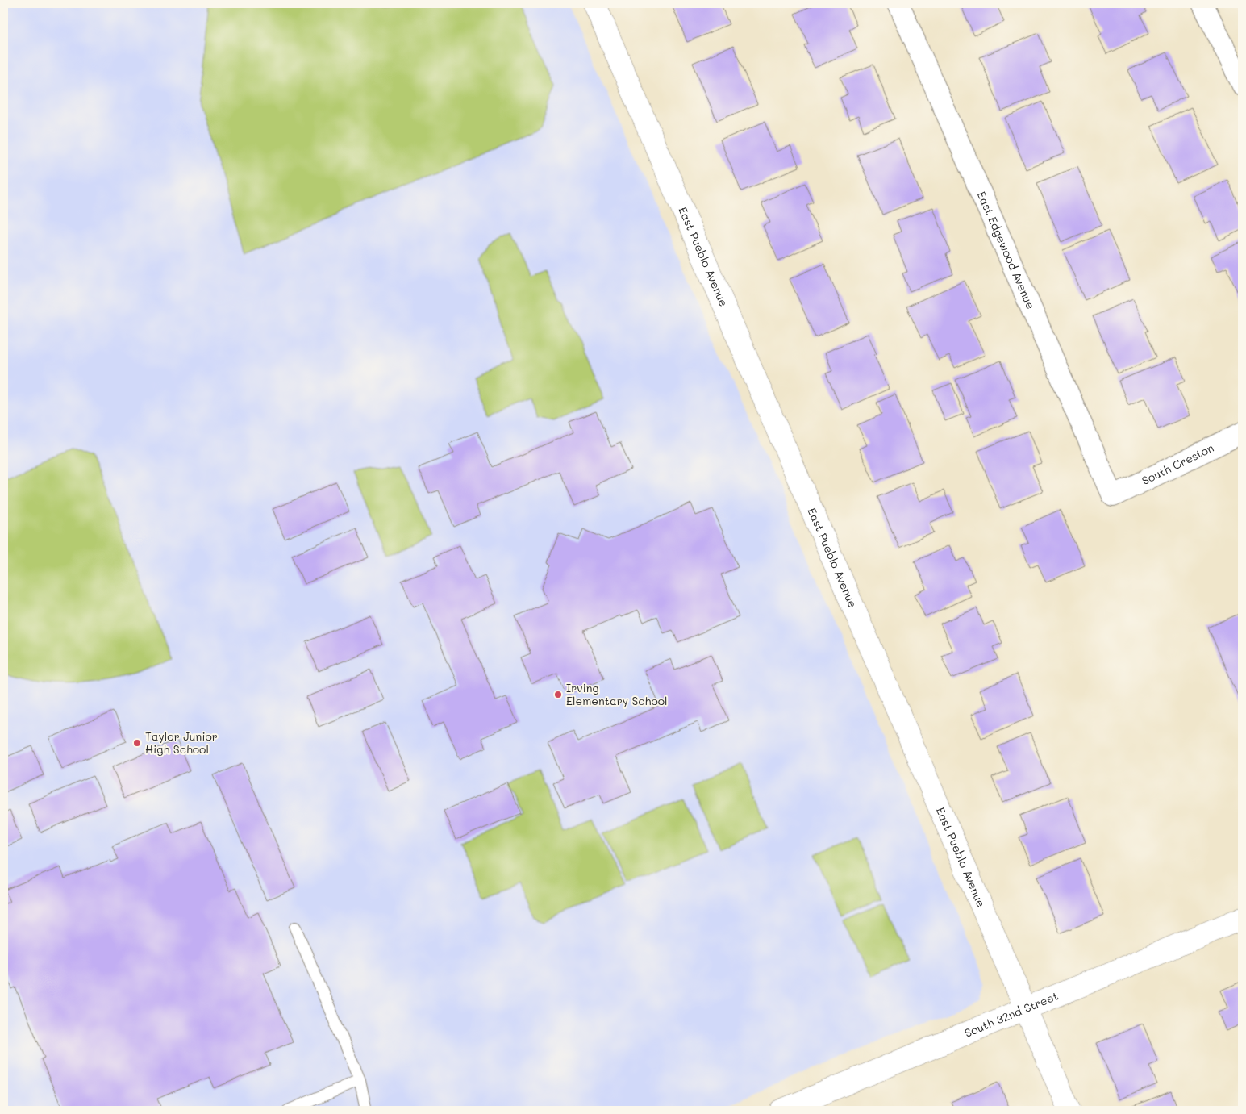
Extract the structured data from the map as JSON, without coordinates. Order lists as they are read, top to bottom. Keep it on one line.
{"streets":{"street":["East Edgewood Avenue","East Pueblo Avenue","South Creston","South 32nd Street"]},"crossings":[["East Edgewood Avenue","South Creston"],["East Pueblo Avenue","South 32nd Street"]],"places":["Irving Elementary School","Taylor Junior High School"]}
